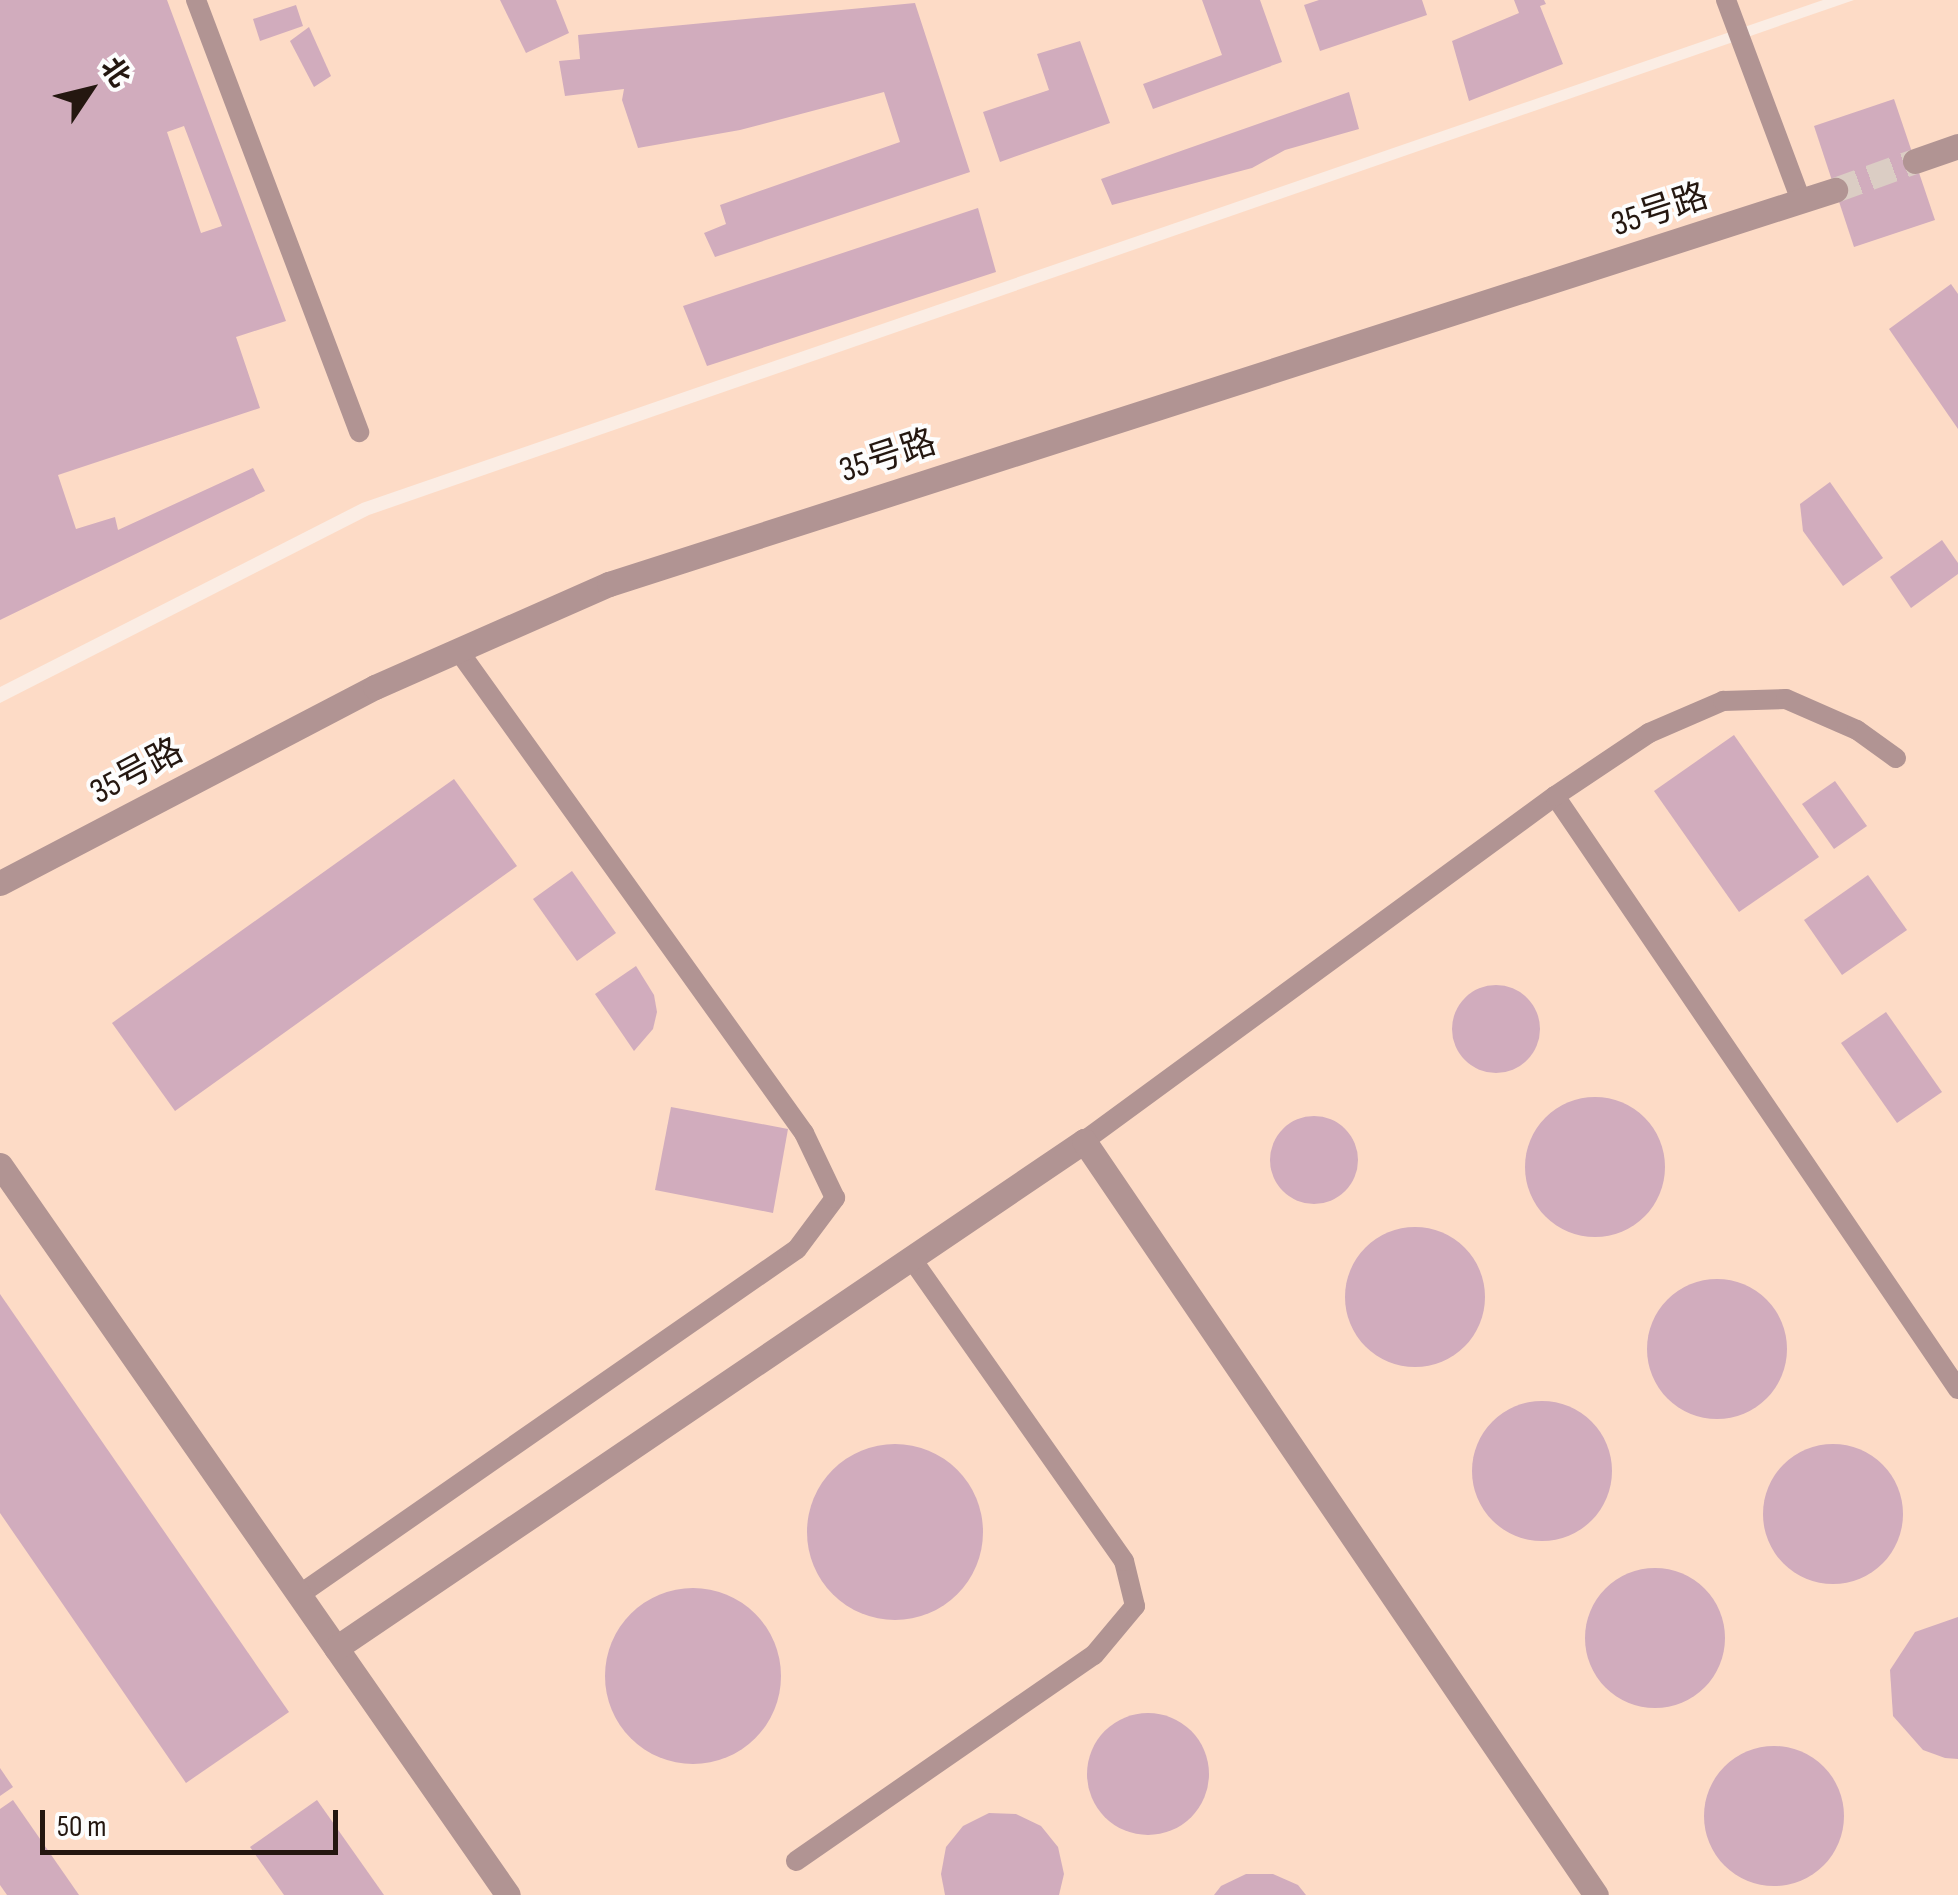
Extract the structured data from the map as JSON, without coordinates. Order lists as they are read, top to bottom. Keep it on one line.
{"streets":{"street":["35号路"]},"scale_bar":"50 m","north":"top right"}
